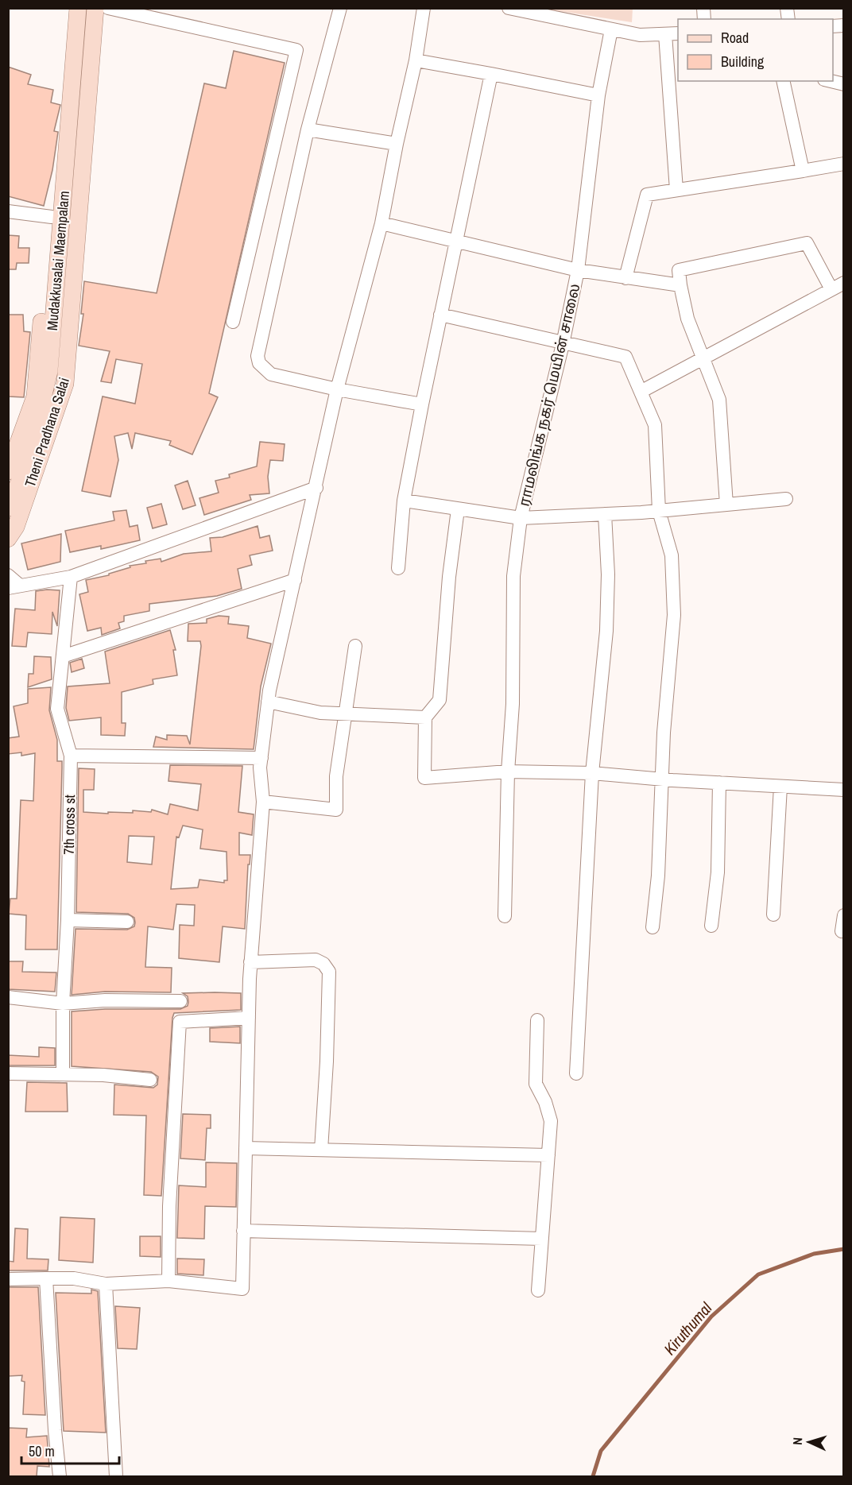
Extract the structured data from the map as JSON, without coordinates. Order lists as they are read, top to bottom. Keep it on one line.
{"streets":{"main road":["Mudakkusalai Maempalam","Theni Pradhana Salai"],"street":["ராமலிங்க நகர் மெயின் சாலை","7th cross st"]},"water":["Kiruthumal"],"legend":["Road","Building"],"scale_bar":"50 m","north":"left"}
